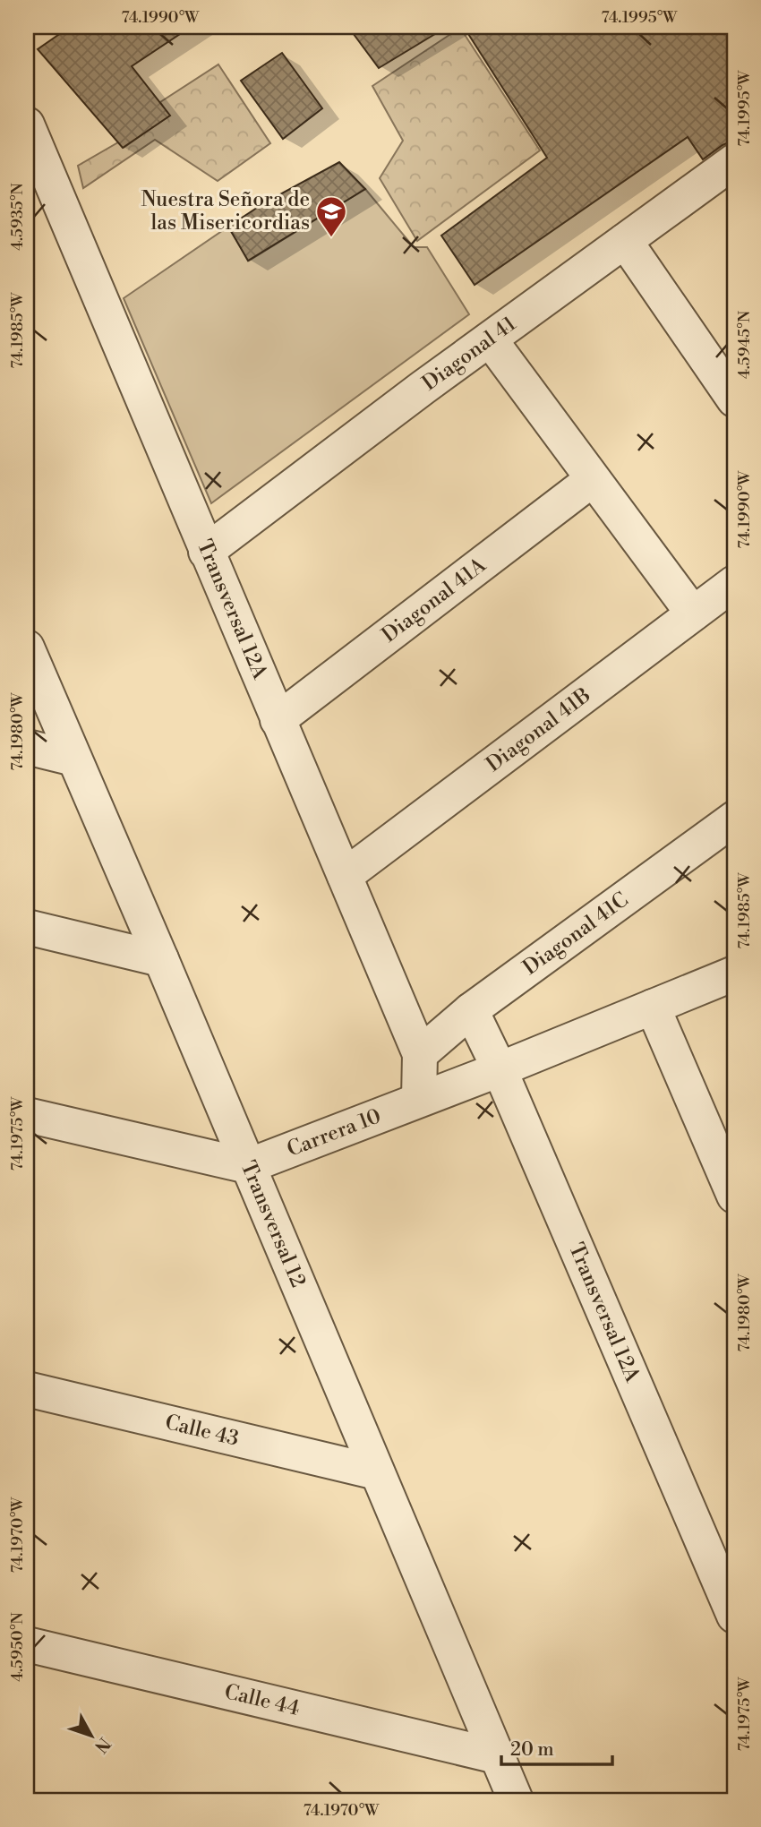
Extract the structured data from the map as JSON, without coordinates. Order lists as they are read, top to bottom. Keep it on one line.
{"streets":{"street":["Diagonal 41","Diagonal 41A","Transversal 12A","Diagonal 41B","Diagonal 41C","Carrera 10","Transversal 12","Calle 43","Calle 44"]},"crossings":[["Diagonal 41","Transversal 12A"],["Diagonal 41A","Transversal 12A"],["Transversal 12A","Diagonal 41B"],["Transversal 12A","Diagonal 41C"],["Transversal 12A","Carrera 10"],["Carrera 10","Transversal 12"],["Transversal 12","Calle 43"],["Transversal 12","Calle 44"]],"places":{"school or university":["Nuestra Señora de las Misericordias"]},"scale_bar":"20 m","north":"bottom right","coordinates":["74.1990°W","74.1995°W","4.5935°N","74.1985°W","4.5945°N","74.1980°W","74.1975°W","74.1970°W","4.5950°N"]}
